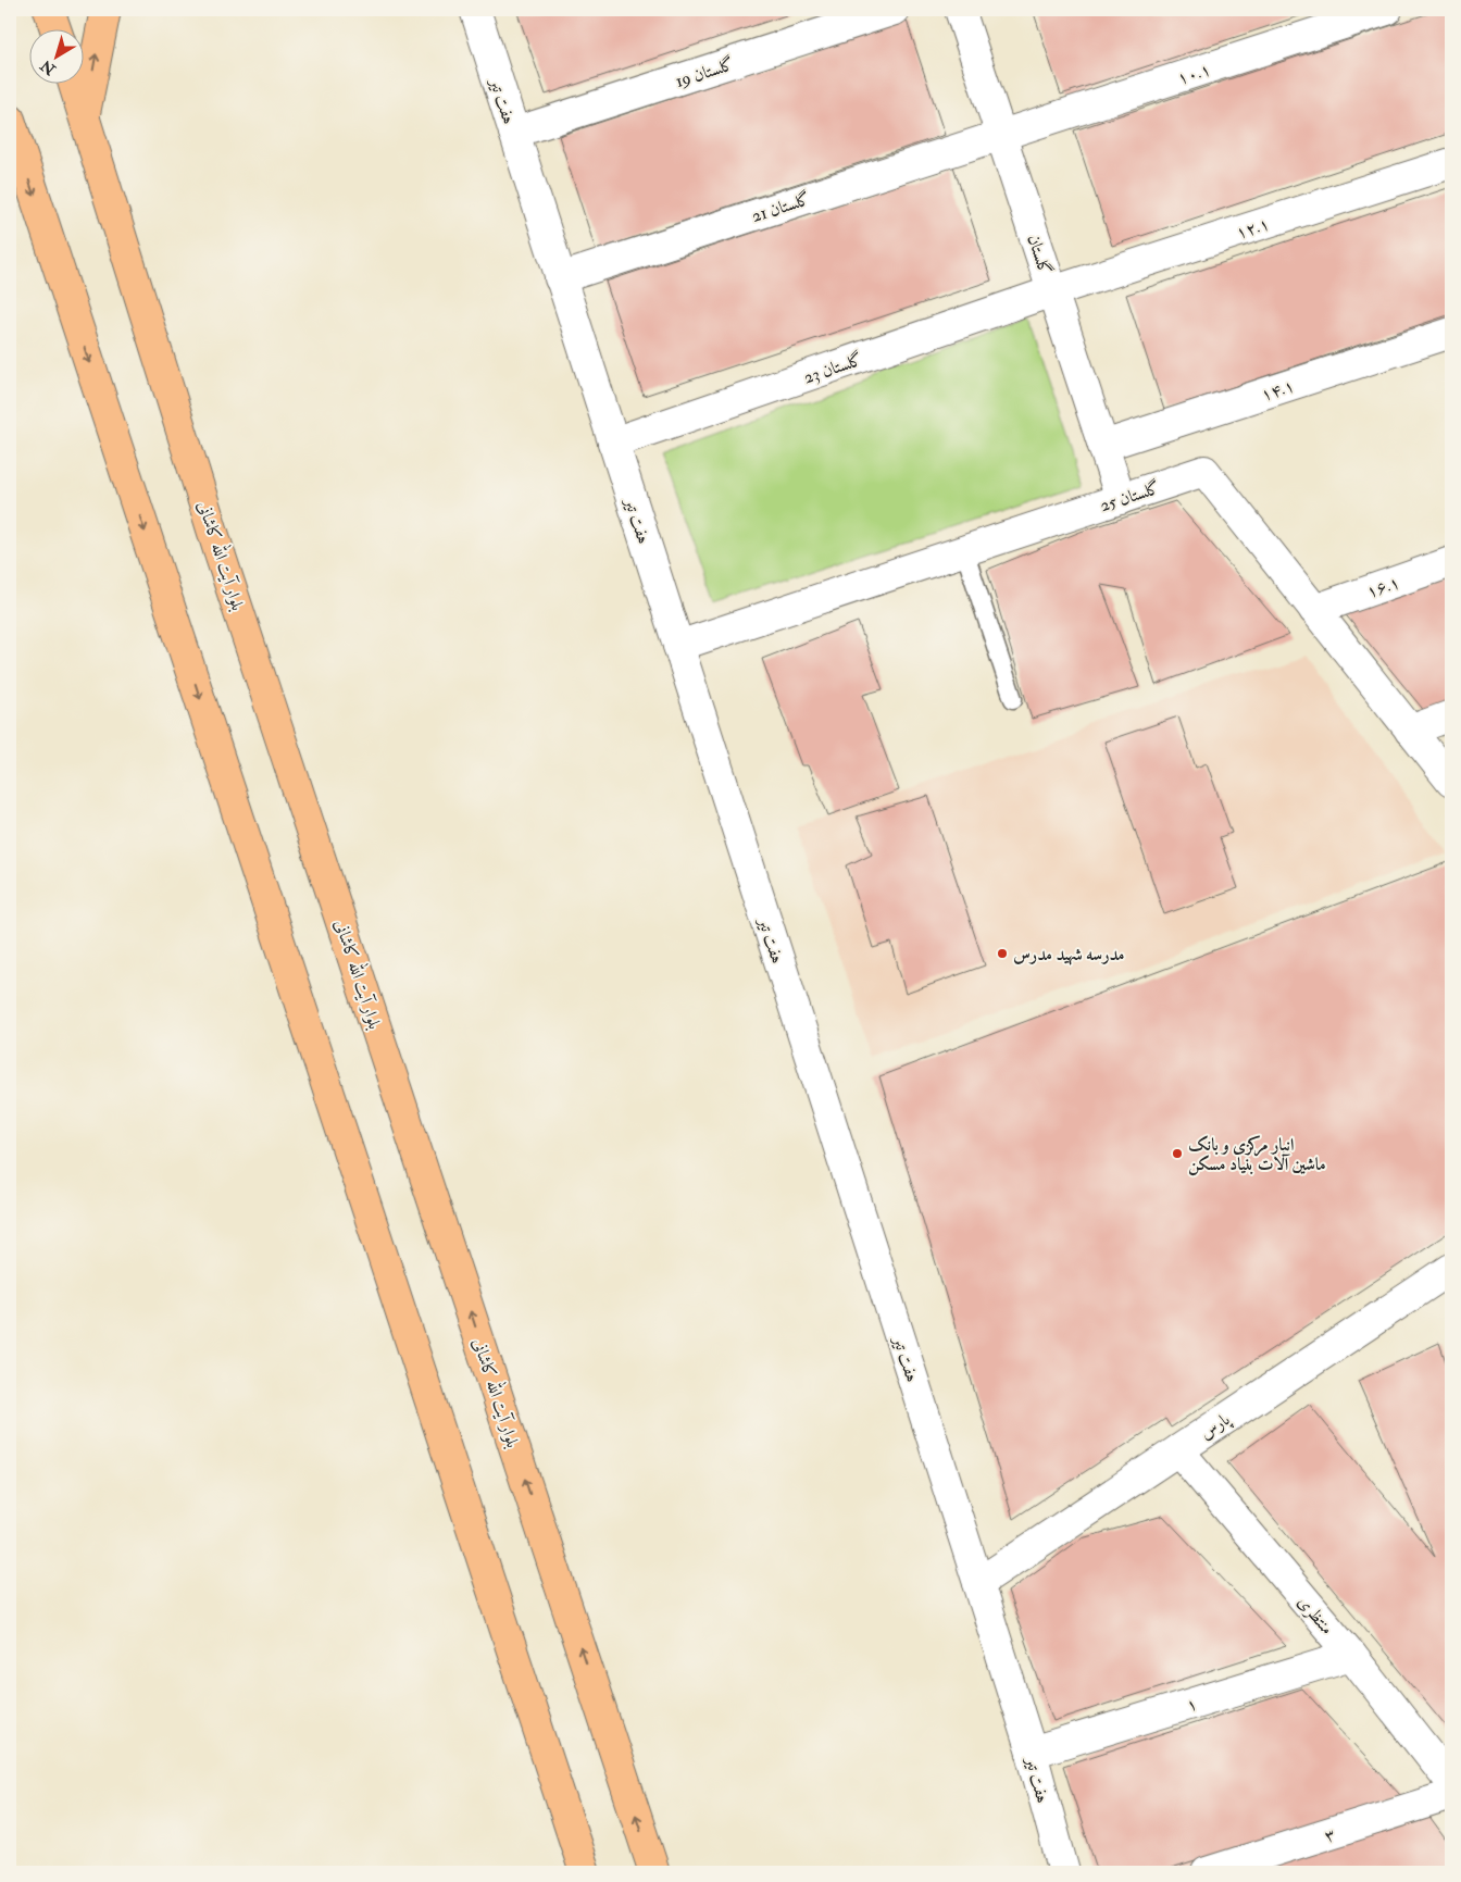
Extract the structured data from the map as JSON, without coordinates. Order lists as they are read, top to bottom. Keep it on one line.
{"streets":{"main road":["بلوار آیت الله کاشانی"],"street":["گلستان 19","۱۰.۱","هفت تیر","گلستان 21","۱۲.۱","گلستان","گلستان 23","۱۴.۱","گلستان 25","۱۶.۱","پارس","منتظری","۱","۳"]},"crossings":[["گلستان 19","هفت تیر"],["۱۰.۱","گلستان 21"],["۱۰.۱","گلستان"],["هفت تیر","گلستان 21"],["هفت تیر","گلستان 23"],["هفت تیر","گلستان 25"],["هفت تیر","پارس"],["هفت تیر","۱"],["گلستان 21","گلستان"],["۱۲.۱","گلستان"],["۱۲.۱","گلستان 23"],["گلستان","گلستان 23"],["گلستان","۱۴.۱"],["گلستان","گلستان 25"],["گلستان 25","۱۶.۱"],["پارس","منتظری"],["منتظری","۱"]],"places":["مدرسه شهید مدرس","انبار مرکزی و بانک ماشین آلات بنیاد مسکن"],"north":"bottom left"}
